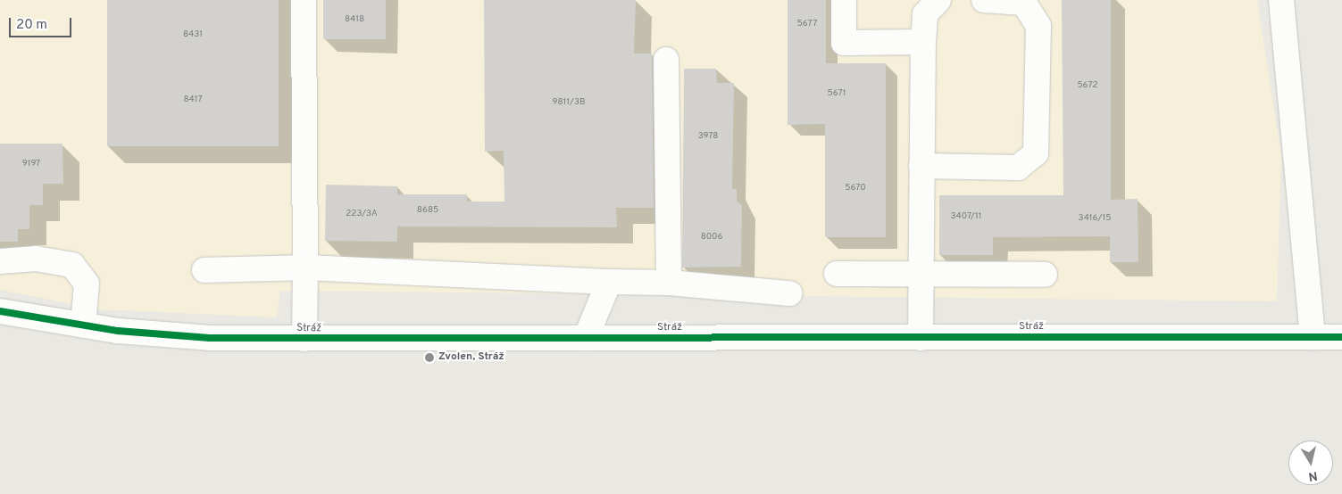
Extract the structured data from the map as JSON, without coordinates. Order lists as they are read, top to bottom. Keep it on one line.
{"streets":{"street":["Stráž"]},"places":["Zvolen, Stráž"],"house_numbers":["8418","5677","8431","5672","5671","8417","9811/3B","3978","9197","5670","8685","223/3A","3407/11","3416/15","8006"],"scale_bar":"20 m","north":"bottom"}
